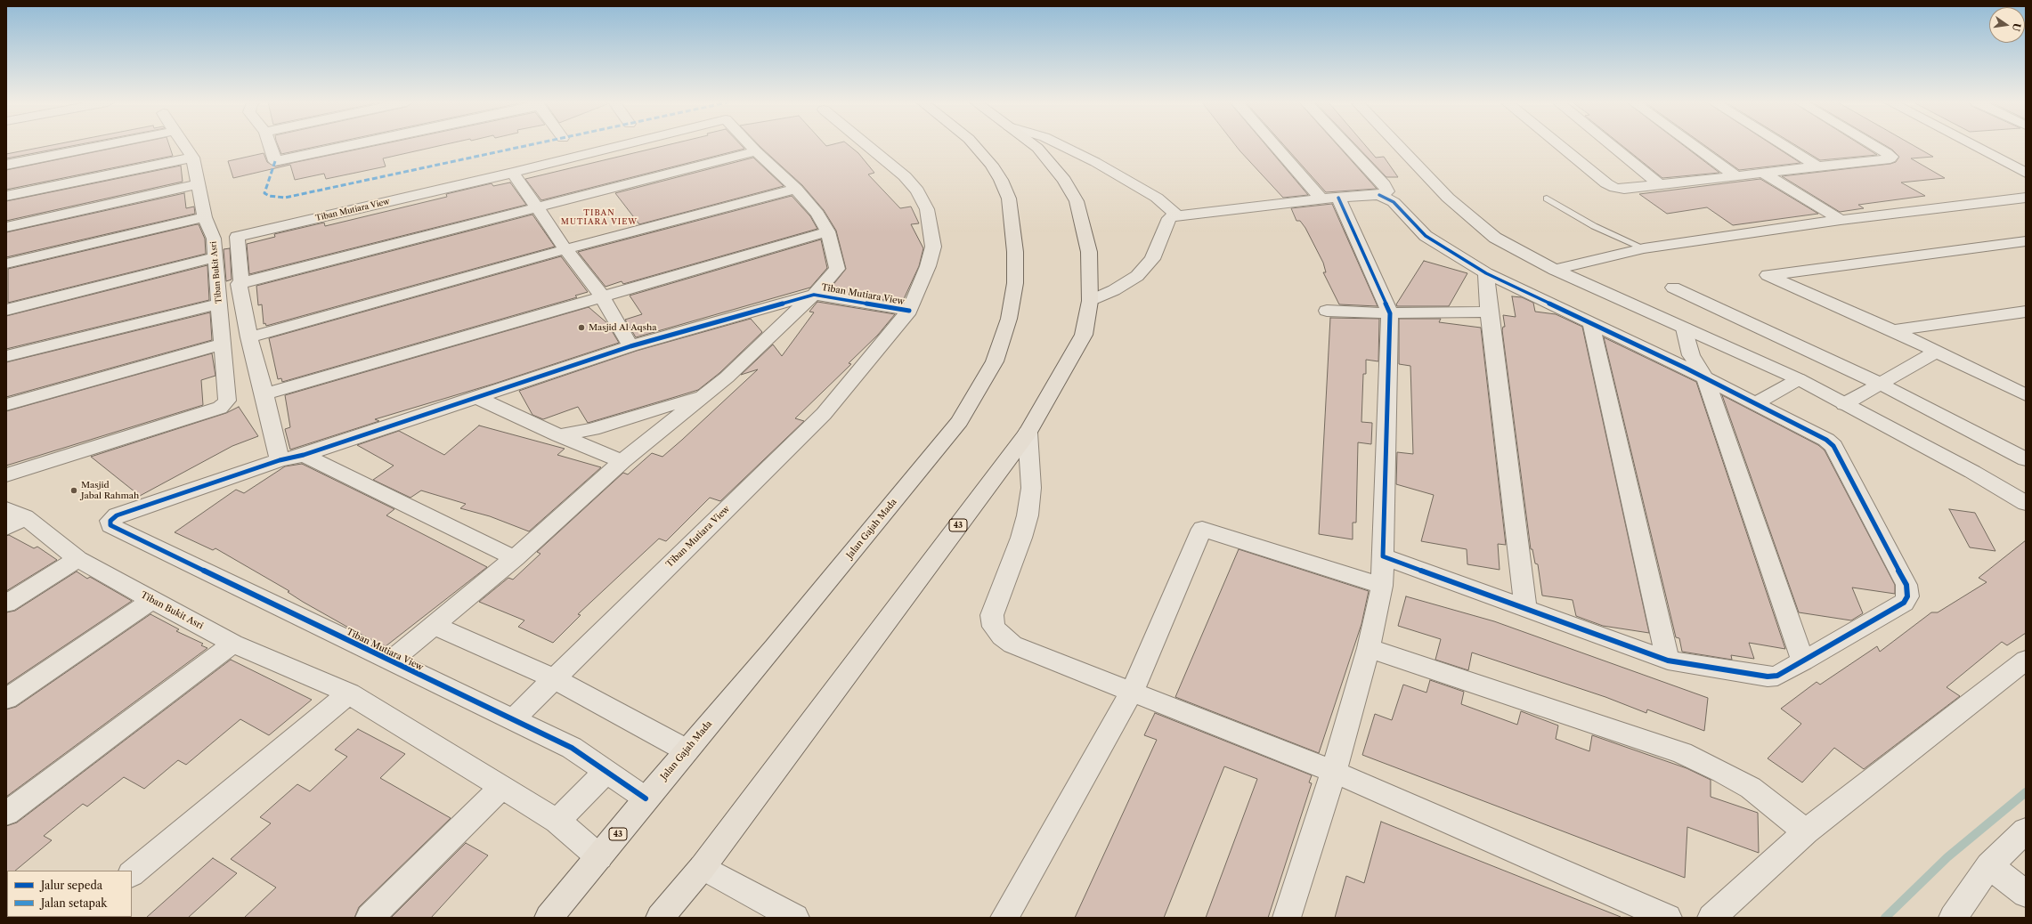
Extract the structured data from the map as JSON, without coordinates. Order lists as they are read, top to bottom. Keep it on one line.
{"streets":{"highway":["43","Jalan Gajah Mada"],"street":["Tiban Mutiara View","Tiban Bukit Asri"]},"crossings":[["Tiban Mutiara View","Jalan Gajah Mada"],["Tiban Bukit Asri","Jalan Gajah Mada"]],"districts":["TIBAN MUTIARA VIEW"],"places":["Masjid Al Aqsha","Masjid Jabal Rahmah"],"legend":["Jalur sepeda","Jalan setapak"],"north":"right"}
